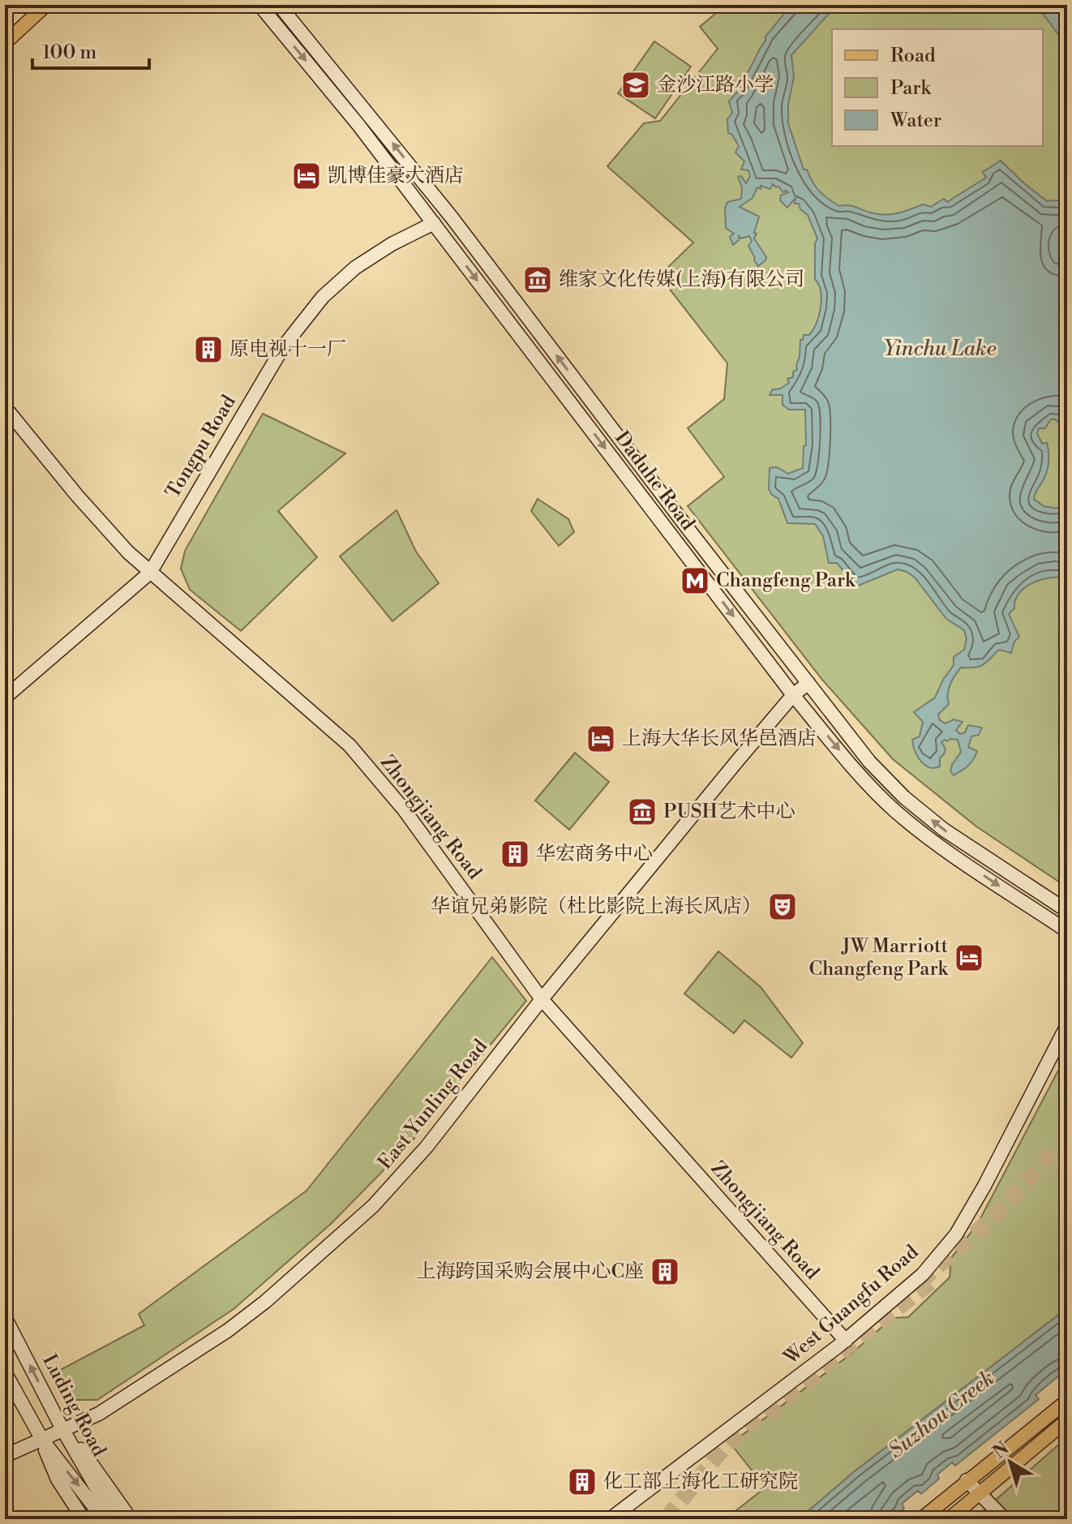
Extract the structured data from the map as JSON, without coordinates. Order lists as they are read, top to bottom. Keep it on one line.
{"streets":{"main road":["Tongpu Road","Daduhe Road","Zhongjiang Road","East Yunling Road","West Guangfu Road","Luding Road"]},"crossings":[["Tongpu Road","Daduhe Road"],["Tongpu Road","Zhongjiang Road"],["Daduhe Road","East Yunling Road"],["Zhongjiang Road","East Yunling Road"],["Zhongjiang Road","West Guangfu Road"],["East Yunling Road","Luding Road"]],"water":["Yinchu Lake","Suzhou Creek"],"places":{"school or university":["金沙江路小学"],"hotel":["凯博佳豪大酒店","上海大华长风华邑酒店","JW Marriott Changfeng Park"],"museum":["维家文化传媒(上海)有限公司","PUSH艺术中心"],"building":["原电视十一厂","华宏商务中心","上海跨国采购会展中心C座","化工部上海化工研究院"],"metro station":["Changfeng Park"],"theatre":["华谊兄弟影院（杜比影院上海长风店）"]},"legend":["Road","Park","Water"],"scale_bar":"100 m","north":"top left"}
